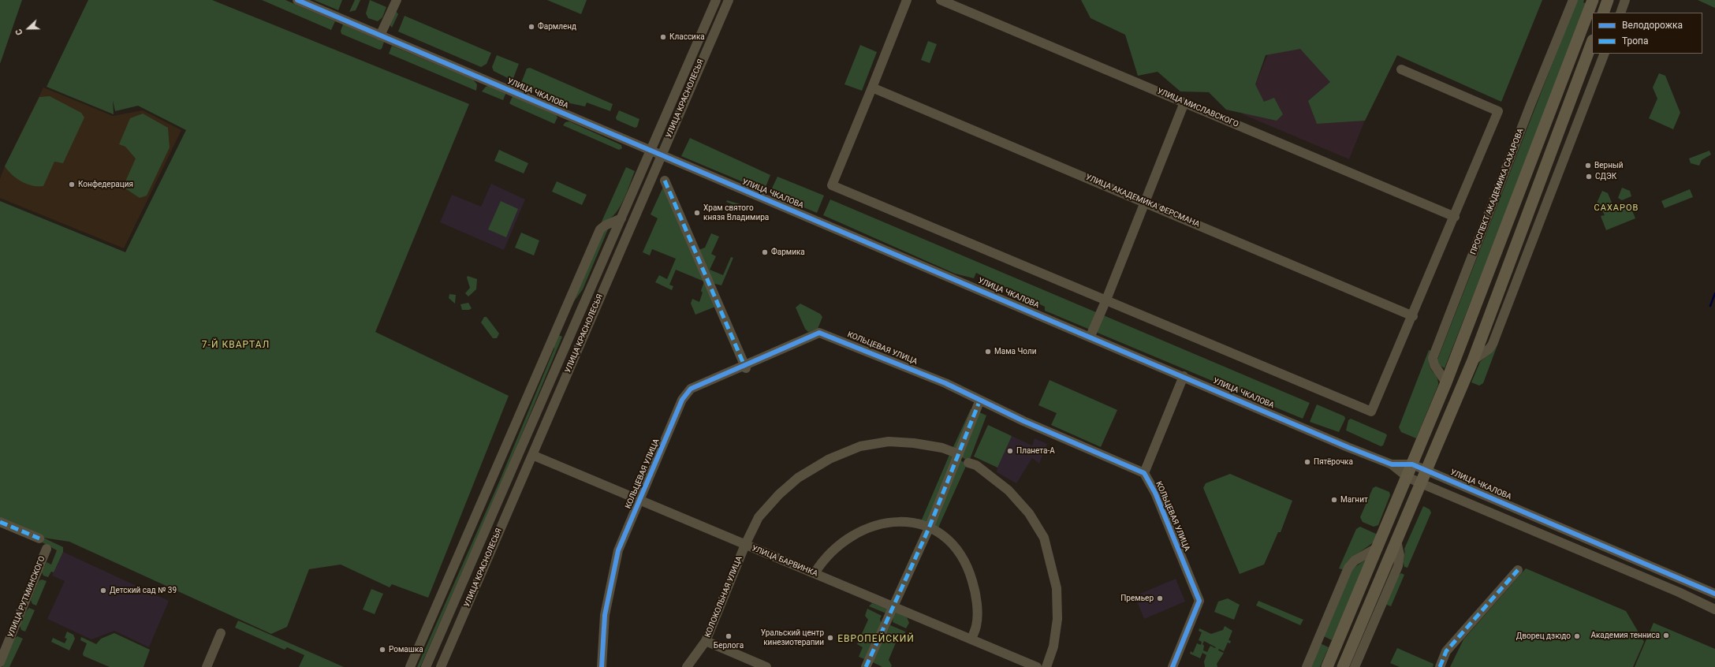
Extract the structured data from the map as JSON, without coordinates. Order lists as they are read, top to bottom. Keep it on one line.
{"streets":{"street":["УЛИЦА ЧКАЛОВА","УЛИЦА КРАСНОЛЕСЬЯ","УЛИЦА МИСЛАВСКОГО","ПРОСПЕКТ АКАДЕМИКА САХАРОВА","УЛИЦА АКАДЕМИКА ФЕРСМАНА","КОЛЬЦЕВАЯ УЛИЦА","УЛИЦА БАРВИНКА","УЛИЦА РУТМИНСКОГО","КОЛОКОЛЬНАЯ УЛИЦА"]},"crossings":[["УЛИЦА ЧКАЛОВА","УЛИЦА КРАСНОЛЕСЬЯ"],["УЛИЦА КРАСНОЛЕСЬЯ","УЛИЦА БАРВИНКА"],["КОЛЬЦЕВАЯ УЛИЦА","УЛИЦА БАРВИНКА"],["УЛИЦА БАРВИНКА","КОЛОКОЛЬНАЯ УЛИЦА"]],"districts":["САХАРОВ","7-Й КВАРТАЛ","ЕВРОПЕЙСКИЙ"],"places":["Фармленд","Классика","Верный","СДЭК","Конфедерация","Храм святого князя Владимира","Фармика","Мама Чоли","Планета-А","Пятёрочка","Магнит","Детский сад № 39","Премьер","Академия тенниса","Берлога","Дворец дзюдо","Уральский центр кинезиотерапии","Ромашка"],"legend":["Велодорожка","Тропа"],"north":"left"}
